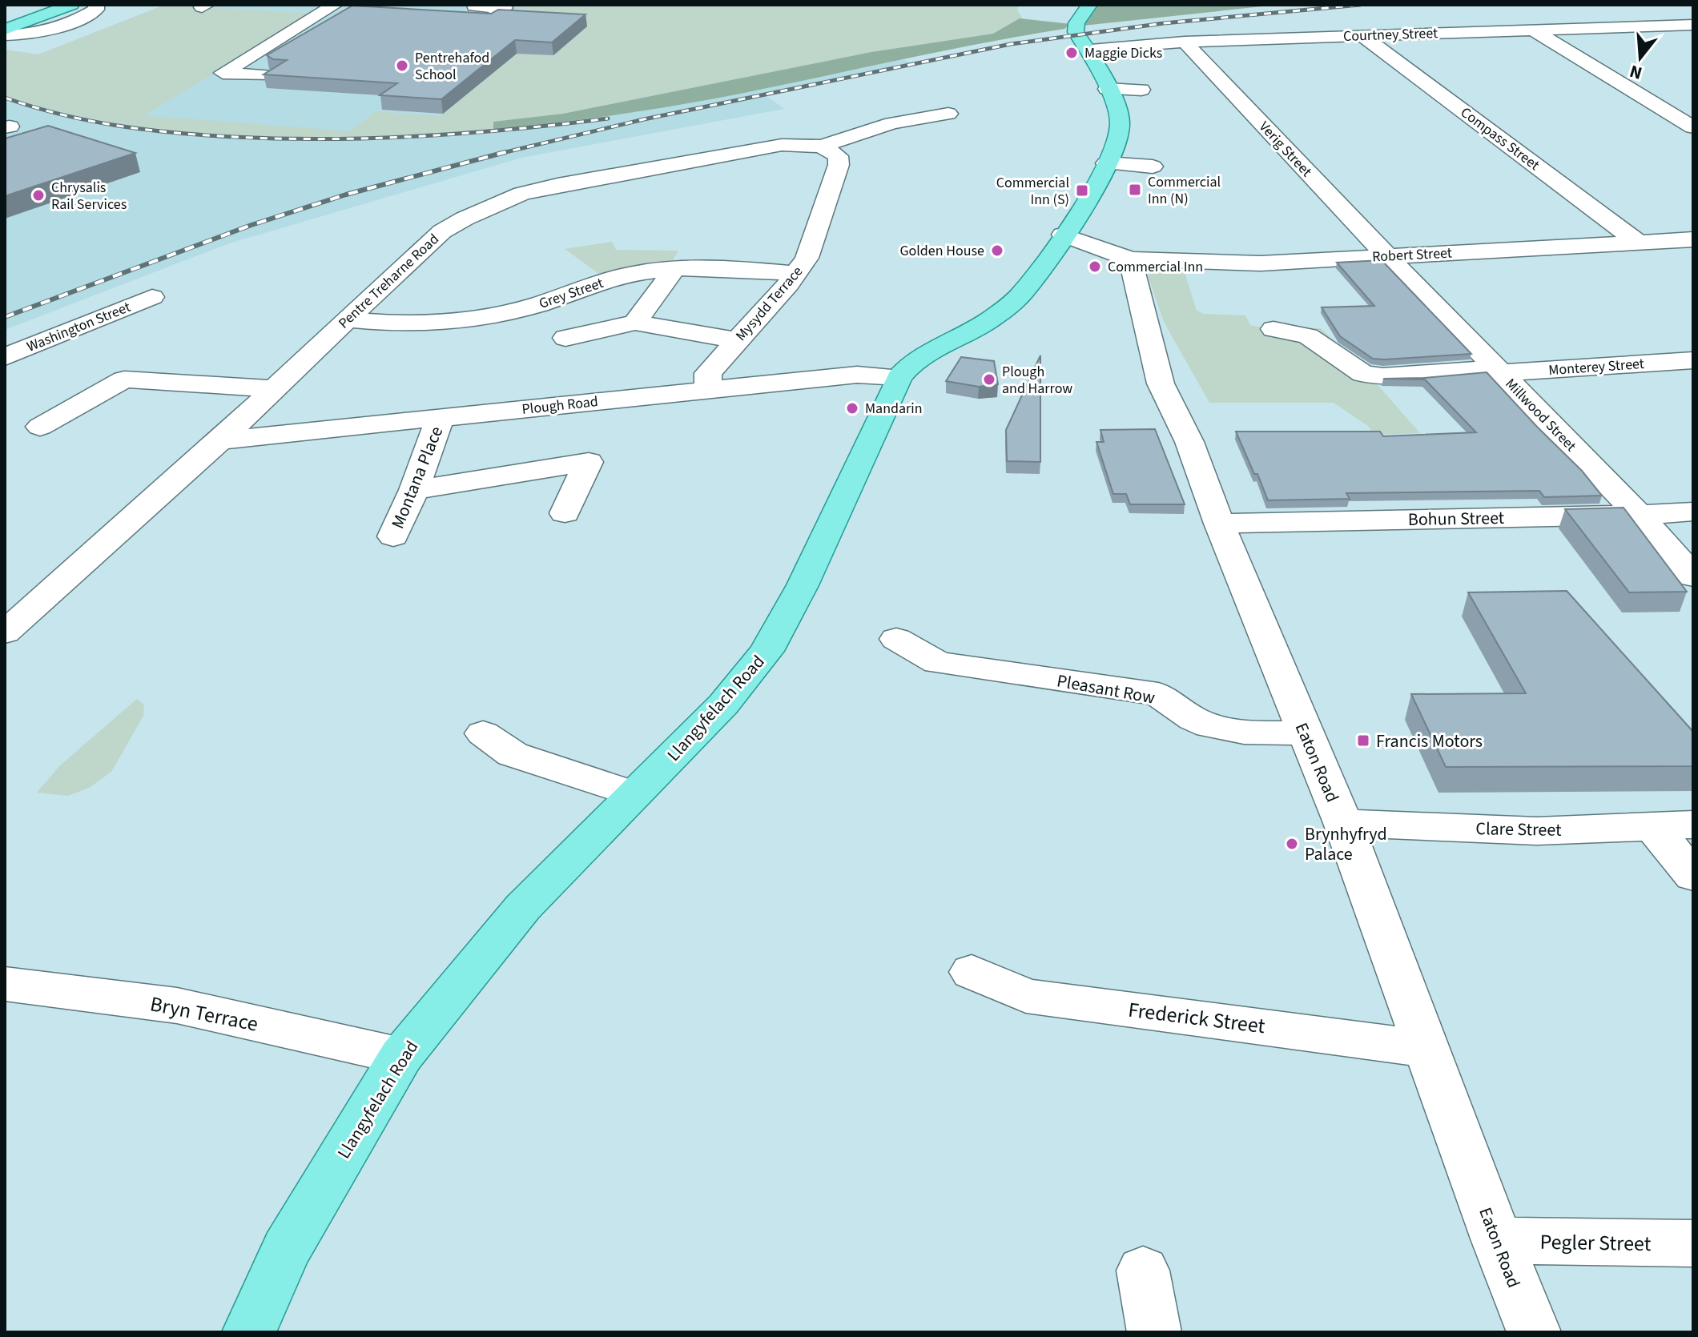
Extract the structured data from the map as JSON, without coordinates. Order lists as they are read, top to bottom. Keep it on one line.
{"streets":{"main road":["Llangyfelach Road"],"street":["Courtney Street","Compass Street","Verig Street","Robert Street","Pentre Treharne Road","Grey Street","Mysydd Terrace","Washington Street","Monterey Street","Plough Road","Millwood Street","Montana Place","Bohun Street","Pleasant Row","Eaton Road","Clare Street","Bryn Terrace","Frederick Street","Pegler Street"]},"crossings":[["Courtney Street","Compass Street"],["Courtney Street","Verig Street"],["Courtney Street","Llangyfelach Road"],["Compass Street","Robert Street"],["Verig Street","Robert Street"],["Verig Street","Millwood Street"],["Robert Street","Millwood Street"],["Robert Street","Eaton Road"],["Pentre Treharne Road","Grey Street"],["Pentre Treharne Road","Mysydd Terrace"],["Pentre Treharne Road","Plough Road"],["Grey Street","Mysydd Terrace"],["Mysydd Terrace","Plough Road"],["Monterey Street","Millwood Street"],["Plough Road","Montana Place"],["Plough Road","Llangyfelach Road"],["Millwood Street","Bohun Street"],["Bohun Street","Eaton Road"],["Pleasant Row","Eaton Road"],["Llangyfelach Road","Bryn Terrace"],["Eaton Road","Clare Street"],["Eaton Road","Frederick Street"],["Eaton Road","Pegler Street"]],"places":{"other":["Maggie Dicks","Pentrehafod School","Chrysalis Rail Services","Golden House","Commercial Inn","Plough and Harrow","Mandarin","Brynhyfryd Palace"],"transit":["Commercial Inn (N)","Commercial Inn (S)","Francis Motors"]},"north":"bottom"}
